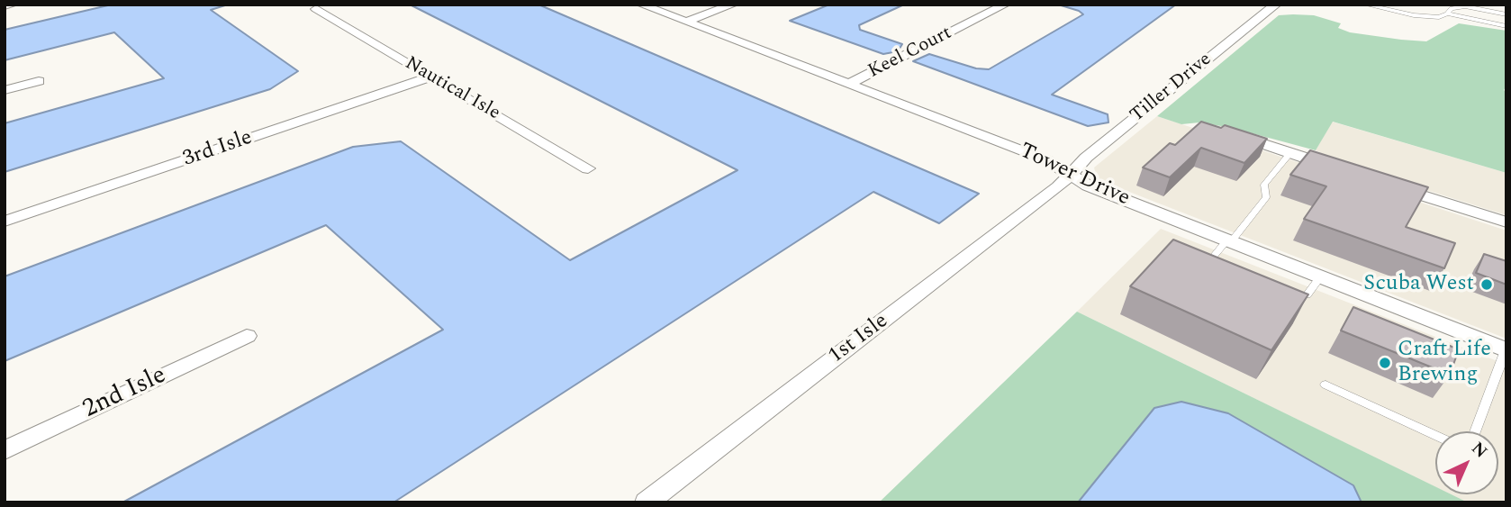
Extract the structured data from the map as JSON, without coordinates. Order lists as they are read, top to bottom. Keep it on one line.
{"streets":{"street":["Keel Court","Tiller Drive","Nautical Isle","3rd Isle","Tower Drive","1st Isle","2nd Isle"]},"crossings":[["Keel Court","Tower Drive"],["Tiller Drive","Tower Drive"],["Tiller Drive","1st Isle"],["Nautical Isle","3rd Isle"],["Tower Drive","1st Isle"]],"places":["Scuba West","Craft Life Brewing"],"north":"top right"}
